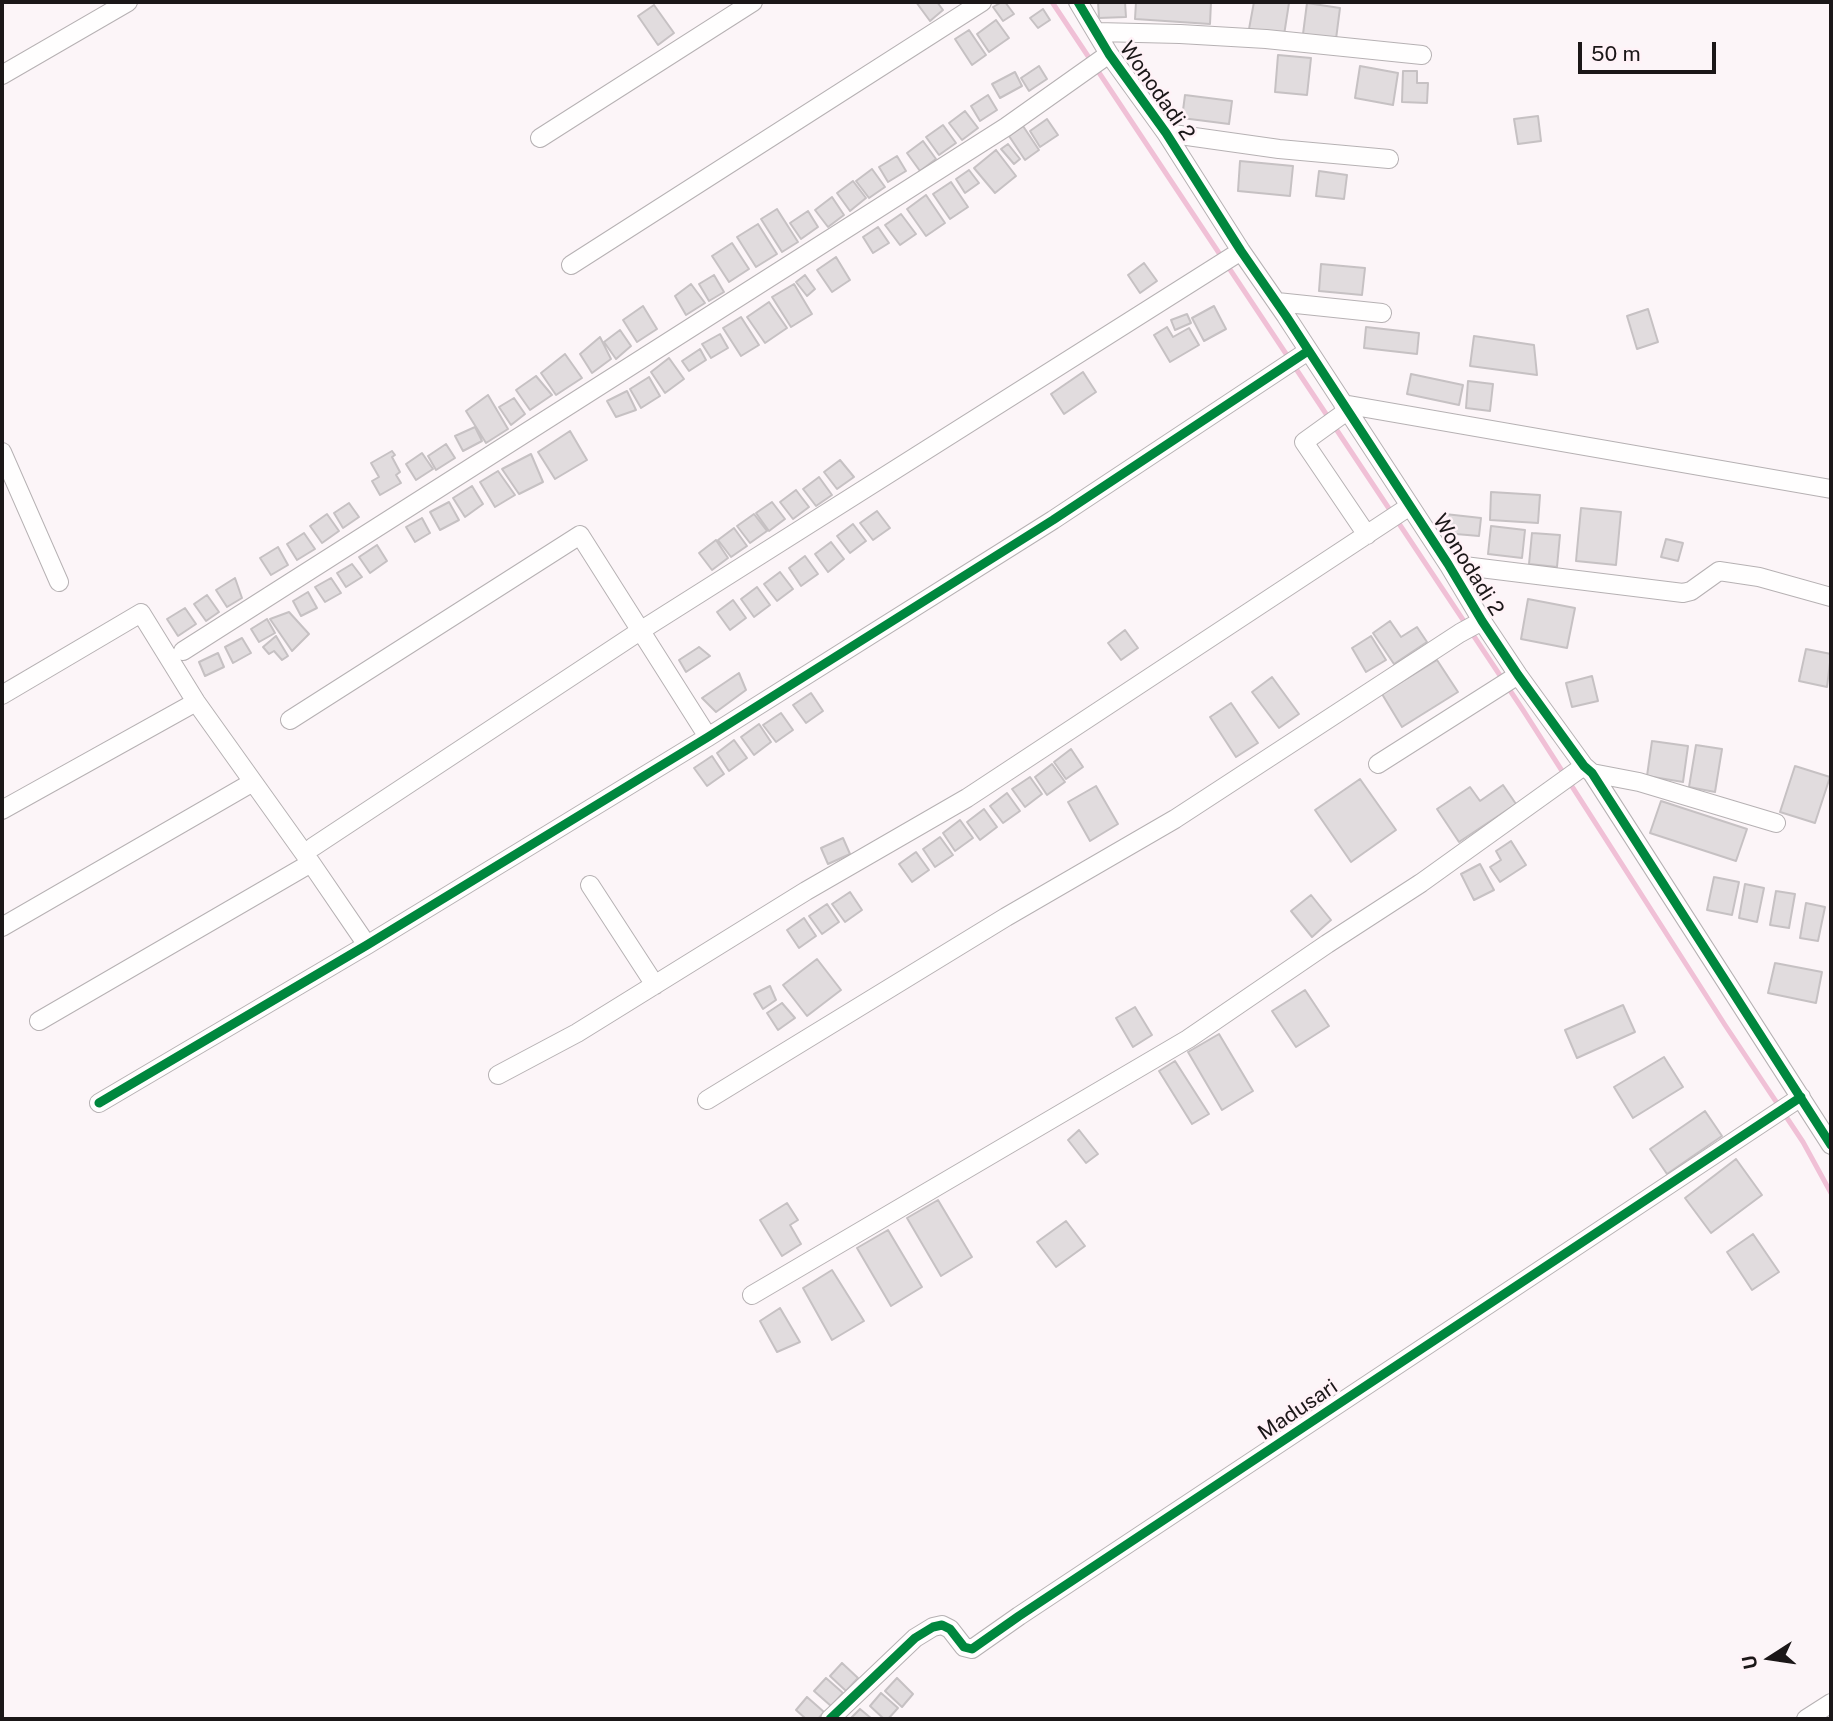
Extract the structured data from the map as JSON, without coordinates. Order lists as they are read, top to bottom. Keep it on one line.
{"streets":{"street":["Wonodadi 2","Madusari"]},"crossings":[["Wonodadi 2","Madusari"]],"scale_bar":"50 m","north":"left"}
